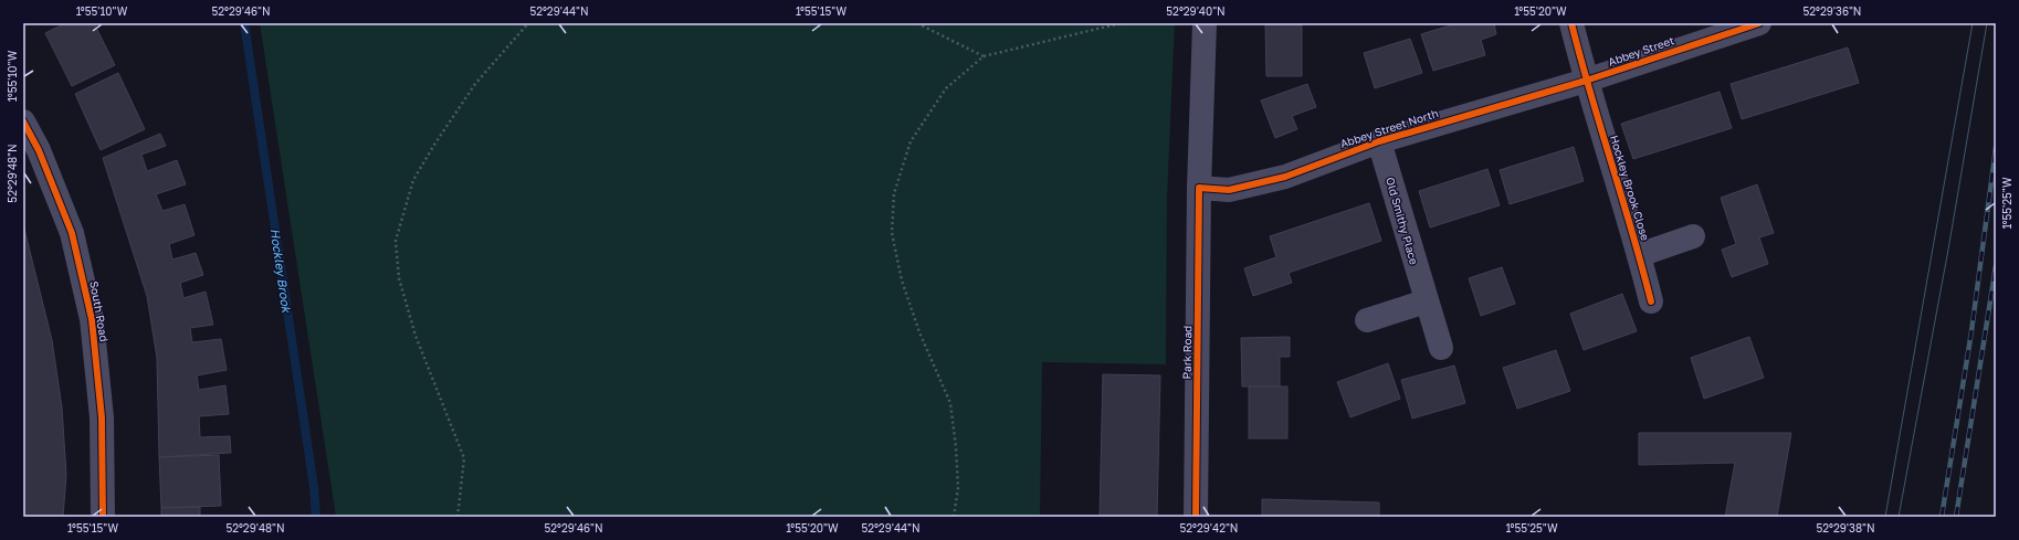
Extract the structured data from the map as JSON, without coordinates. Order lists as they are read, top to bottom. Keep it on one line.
{"streets":{"street":["Abbey Street","Abbey Street North","Hockley Brook Close","Old Smithy Place","South Road","Park Road"]},"crossings":[["Abbey Street","Abbey Street North"],["Abbey Street","Hockley Brook Close"],["Abbey Street North","Hockley Brook Close"],["Abbey Street North","Old Smithy Place"],["Abbey Street North","Park Road"]],"water":["Hockley Brook"],"coordinates":["1°55'10\"W","52°29'46\"N","52°29'44\"N","1°55'15\"W","52°29'40\"N","1°55'20\"W","52°29'36\"N","52°29'48\"N","1°55'25\"W","52°29'42\"N","52°29'38\"N"]}
